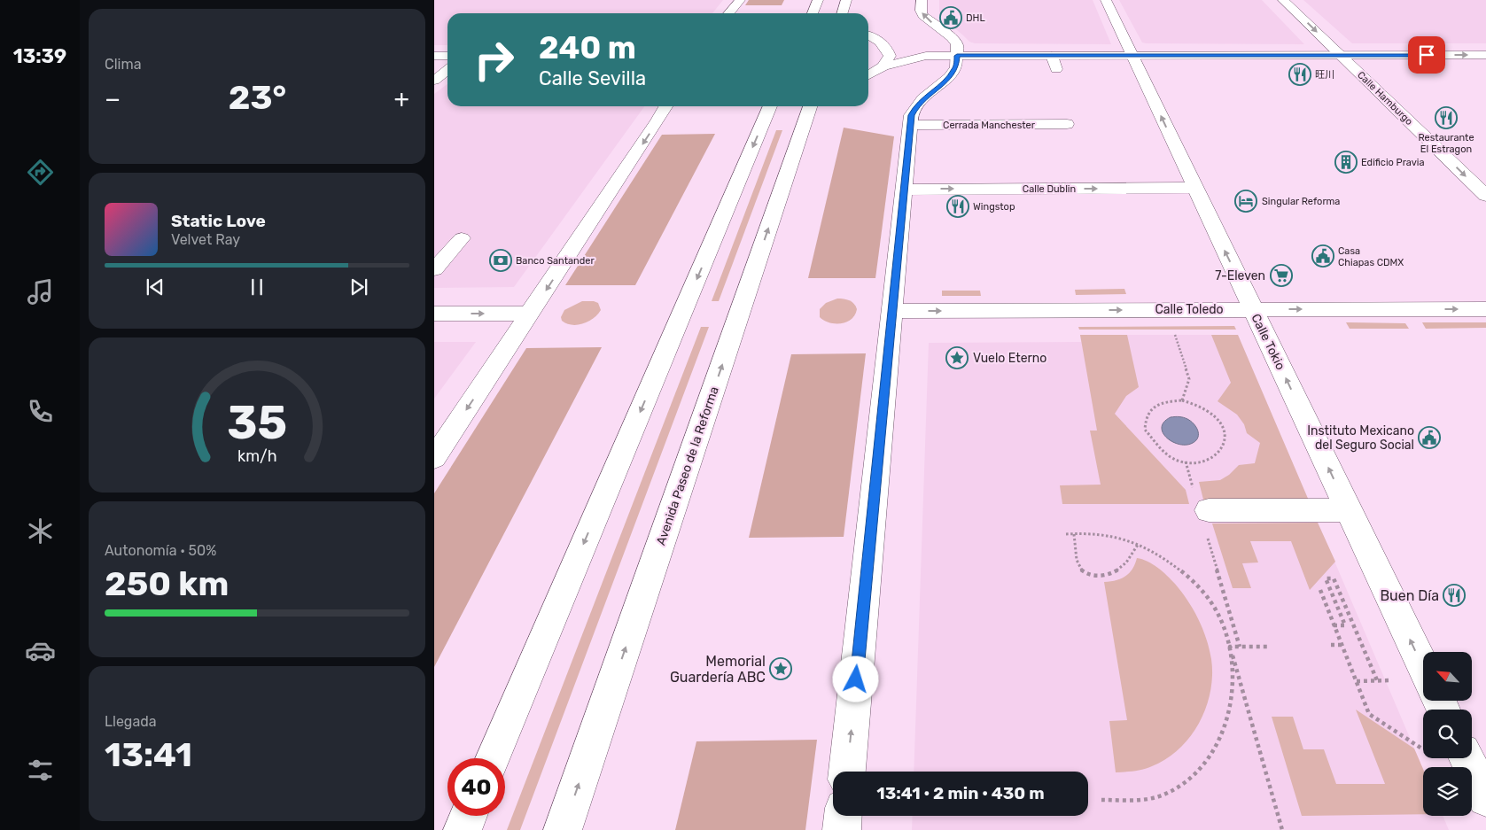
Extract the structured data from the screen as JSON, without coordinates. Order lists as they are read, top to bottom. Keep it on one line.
{"streets":{"street":["Calle Hamburgo","Cerrada Manchester","Calle Dublin","Calle Toledo","Calle Tokio","Avenida Paseo de la Reforma"]},"crossings":[["Calle Dublin","Calle Tokio"],["Calle Toledo","Calle Tokio"]],"one_way":["Calle Hamburgo","Calle Toledo","Calle Tokio"],"places":{"public building":["DHL","Casa Chiapas CDMX","Instituto Mexicano del Seguro Social"],"restaurant":["旺川","Restaurante El Estragon","Wingstop","Buen Día"],"building":["Edificio Pravia"],"hotel":["Singular Reforma"],"bank":["Banco Santander"],"supermarket":["7-Eleven"],"place":["Vuelo Eterno","Memorial Guardería ABC"]},"north":"top left","page":{"tabs":"13:39","tile":["Clima",["Autonomía · 50%","250 km"],["Llegada","13:41"]],"turn":["240 m","Calle Sevilla"],"heat":["−","23°","+"],"song":["Static Love","Velvet Ray"],"limit":"40","trip":"13:41 · 2 min · 430 m","gauge":["35","km/h"]}}
